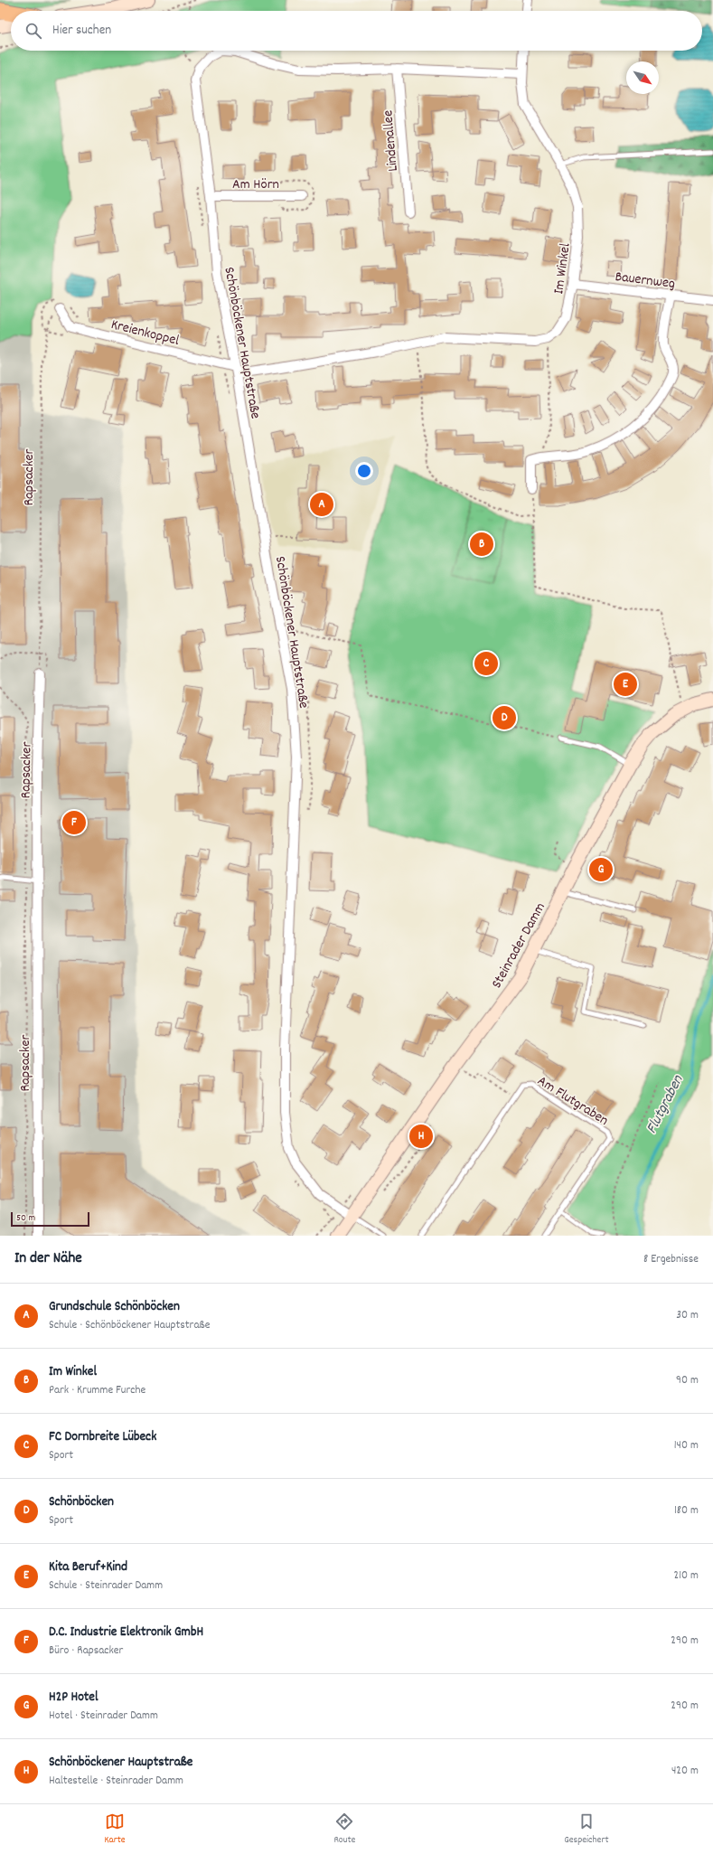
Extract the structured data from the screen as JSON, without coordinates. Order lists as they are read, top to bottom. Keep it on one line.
{"streets":{"main road":["Steinrader Damm"],"street":["Lindenallee","Am Hörn","Im Winkel","Bauernweg","Kreienkoppel","Schönböckener Hauptstraße","Rapsacker"],"lane":["Am Flutgraben"]},"crossings":[["Lindenallee","Schönböckener Hauptstraße"],["Am Hörn","Schönböckener Hauptstraße"],["Im Winkel","Bauernweg"],["Kreienkoppel","Schönböckener Hauptstraße"],["Kreienkoppel","Rapsacker"],["Schönböckener Hauptstraße","Steinrader Damm"]],"water":["Flutgraben"],"scale_bar":"50 m","north":"bottom right","page":{"search":"Hier suchen","pins":["A","B","C","E","D","F","G","H"],"scale":"50 m","heading":["In der Nähe","8 Ergebnisse"],"list":[{"mark":"A","name":"Grundschule Schönböcken","note":"Schule · Schönböckener Hauptstraße","value":"30 m"},{"mark":"B","name":"Im Winkel","note":"Park · Krumme Furche","value":"90 m"},{"mark":"C","name":"FC Dornbreite Lübeck","note":"Sport","value":"140 m"},{"mark":"D","name":"Schönböcken","note":"Sport","value":"180 m"},{"mark":"E","name":"Kita Beruf+Kind","note":"Schule · Steinrader Damm","value":"210 m"},{"mark":"F","name":"D.C. Industrie Elektronik GmbH","note":"Büro · Rapsacker","value":"290 m"},{"mark":"G","name":"H2P Hotel","note":"Hotel · Steinrader Damm","value":"290 m"},{"mark":"H","name":"Schönböckener Hauptstraße","note":"Haltestelle · Steinrader Damm","value":"420 m"}],"nav":["Karte","Route","Gespeichert"]}}
